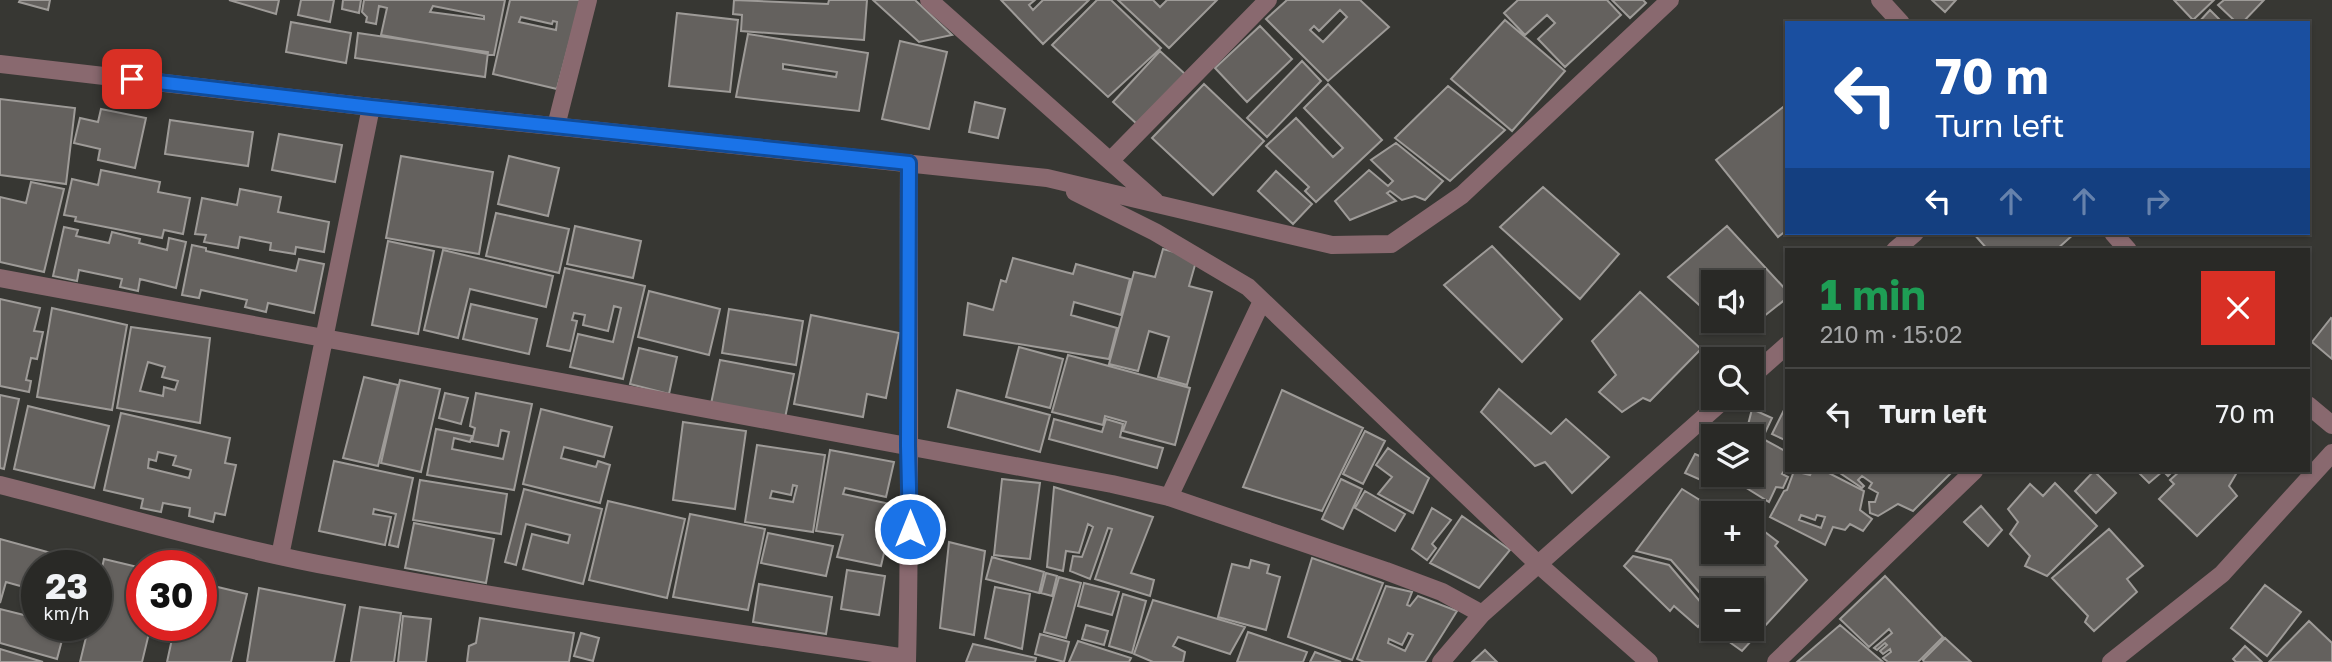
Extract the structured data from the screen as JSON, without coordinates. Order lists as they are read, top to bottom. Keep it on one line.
{"page":{"turn":["70 m","Turn left"],"heading":["1 min","210 m · 15:02"],"map_buttons":["+","−"],"list":[{"name":"Turn left","value":"70 m"}],"speed":"23 km/h","limit":"30"}}
